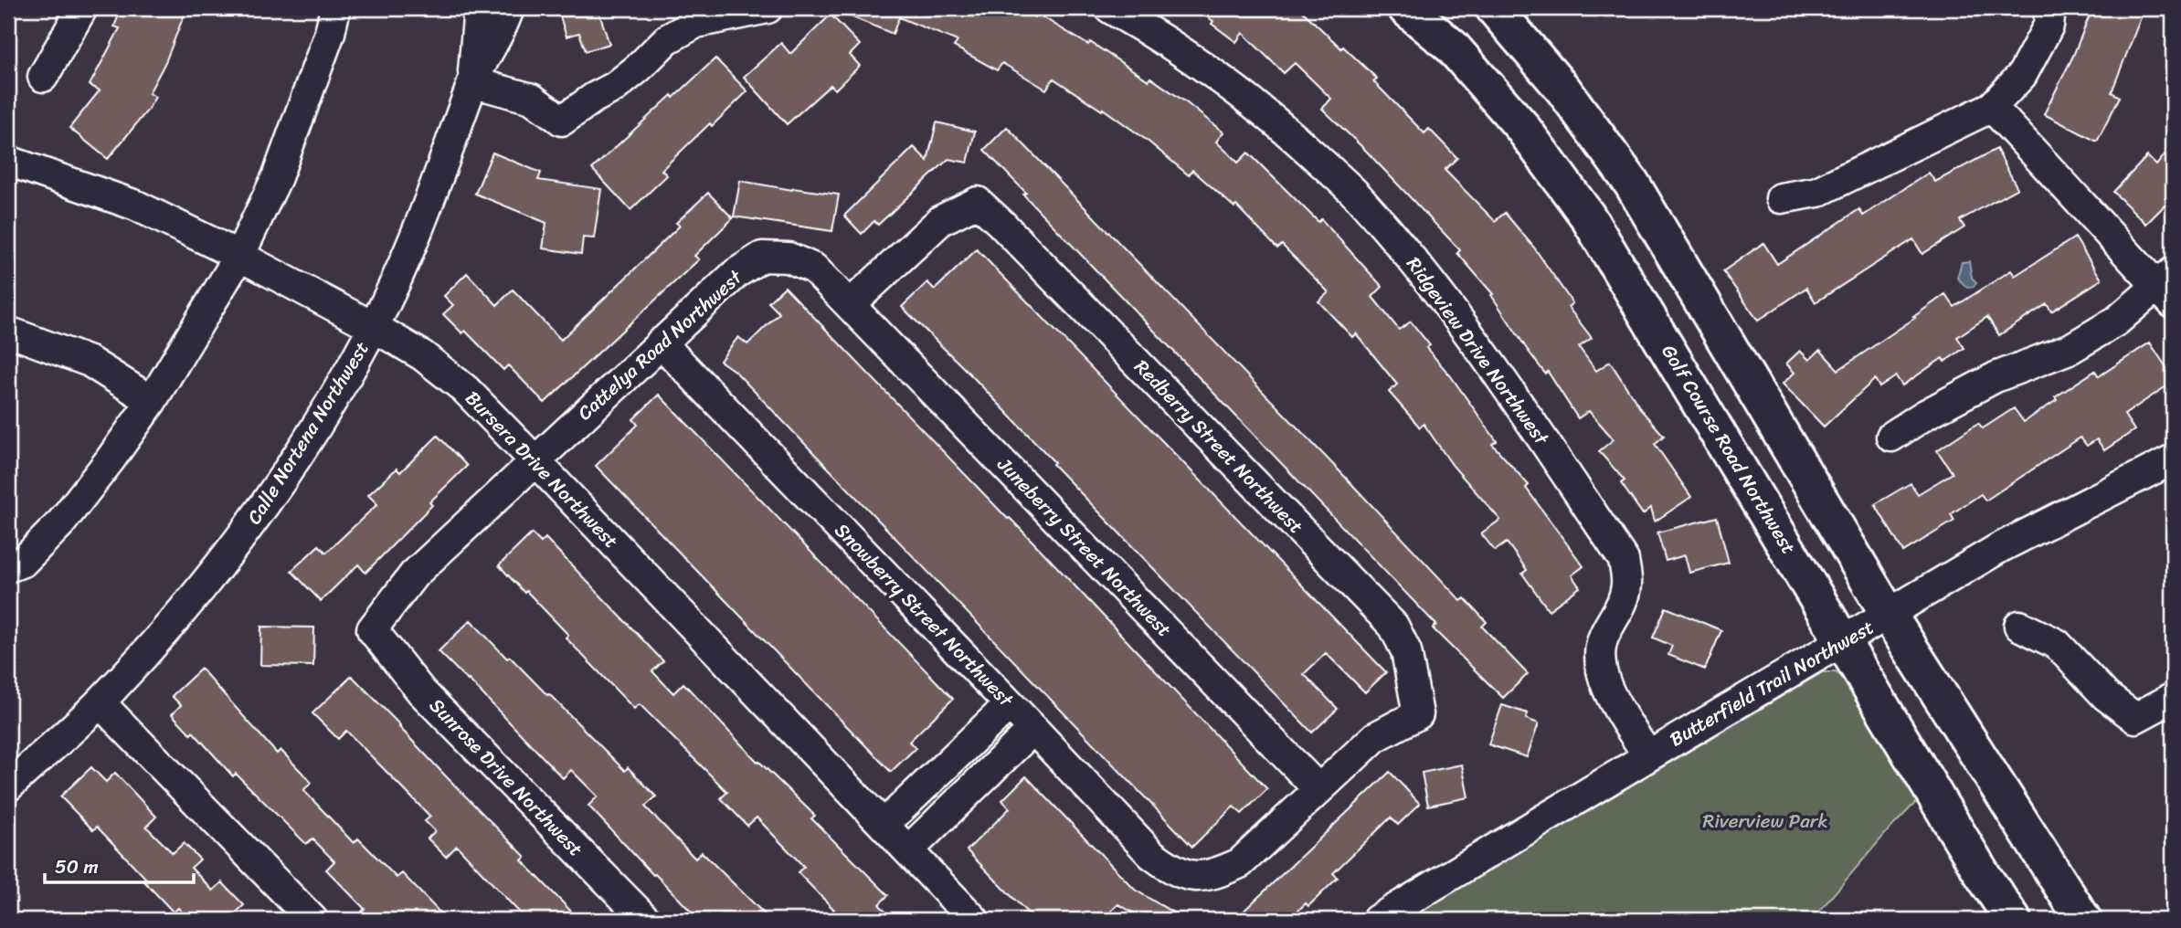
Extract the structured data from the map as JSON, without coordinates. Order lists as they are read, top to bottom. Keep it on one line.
{"streets":{"main road":["Golf Course Road Northwest"],"street":["Cattelya Road Northwest","Ridgeview Drive Northwest","Calle Nortena Northwest","Redberry Street Northwest","Bursera Drive Northwest","Juneberry Street Northwest","Snowberry Street Northwest","Butterfield Trail Northwest","Sunrose Drive Northwest"]},"crossings":[["Cattelya Road Northwest","Redberry Street Northwest"],["Cattelya Road Northwest","Bursera Drive Northwest"],["Cattelya Road Northwest","Juneberry Street Northwest"],["Cattelya Road Northwest","Snowberry Street Northwest"],["Cattelya Road Northwest","Sunrose Drive Northwest"],["Ridgeview Drive Northwest","Butterfield Trail Northwest"],["Calle Nortena Northwest","Bursera Drive Northwest"],["Redberry Street Northwest","Juneberry Street Northwest"],["Redberry Street Northwest","Snowberry Street Northwest"],["Golf Course Road Northwest","Butterfield Trail Northwest"],["Juneberry Street Northwest","Snowberry Street Northwest"]],"parks":["Riverview Park"],"scale_bar":"50 m"}
